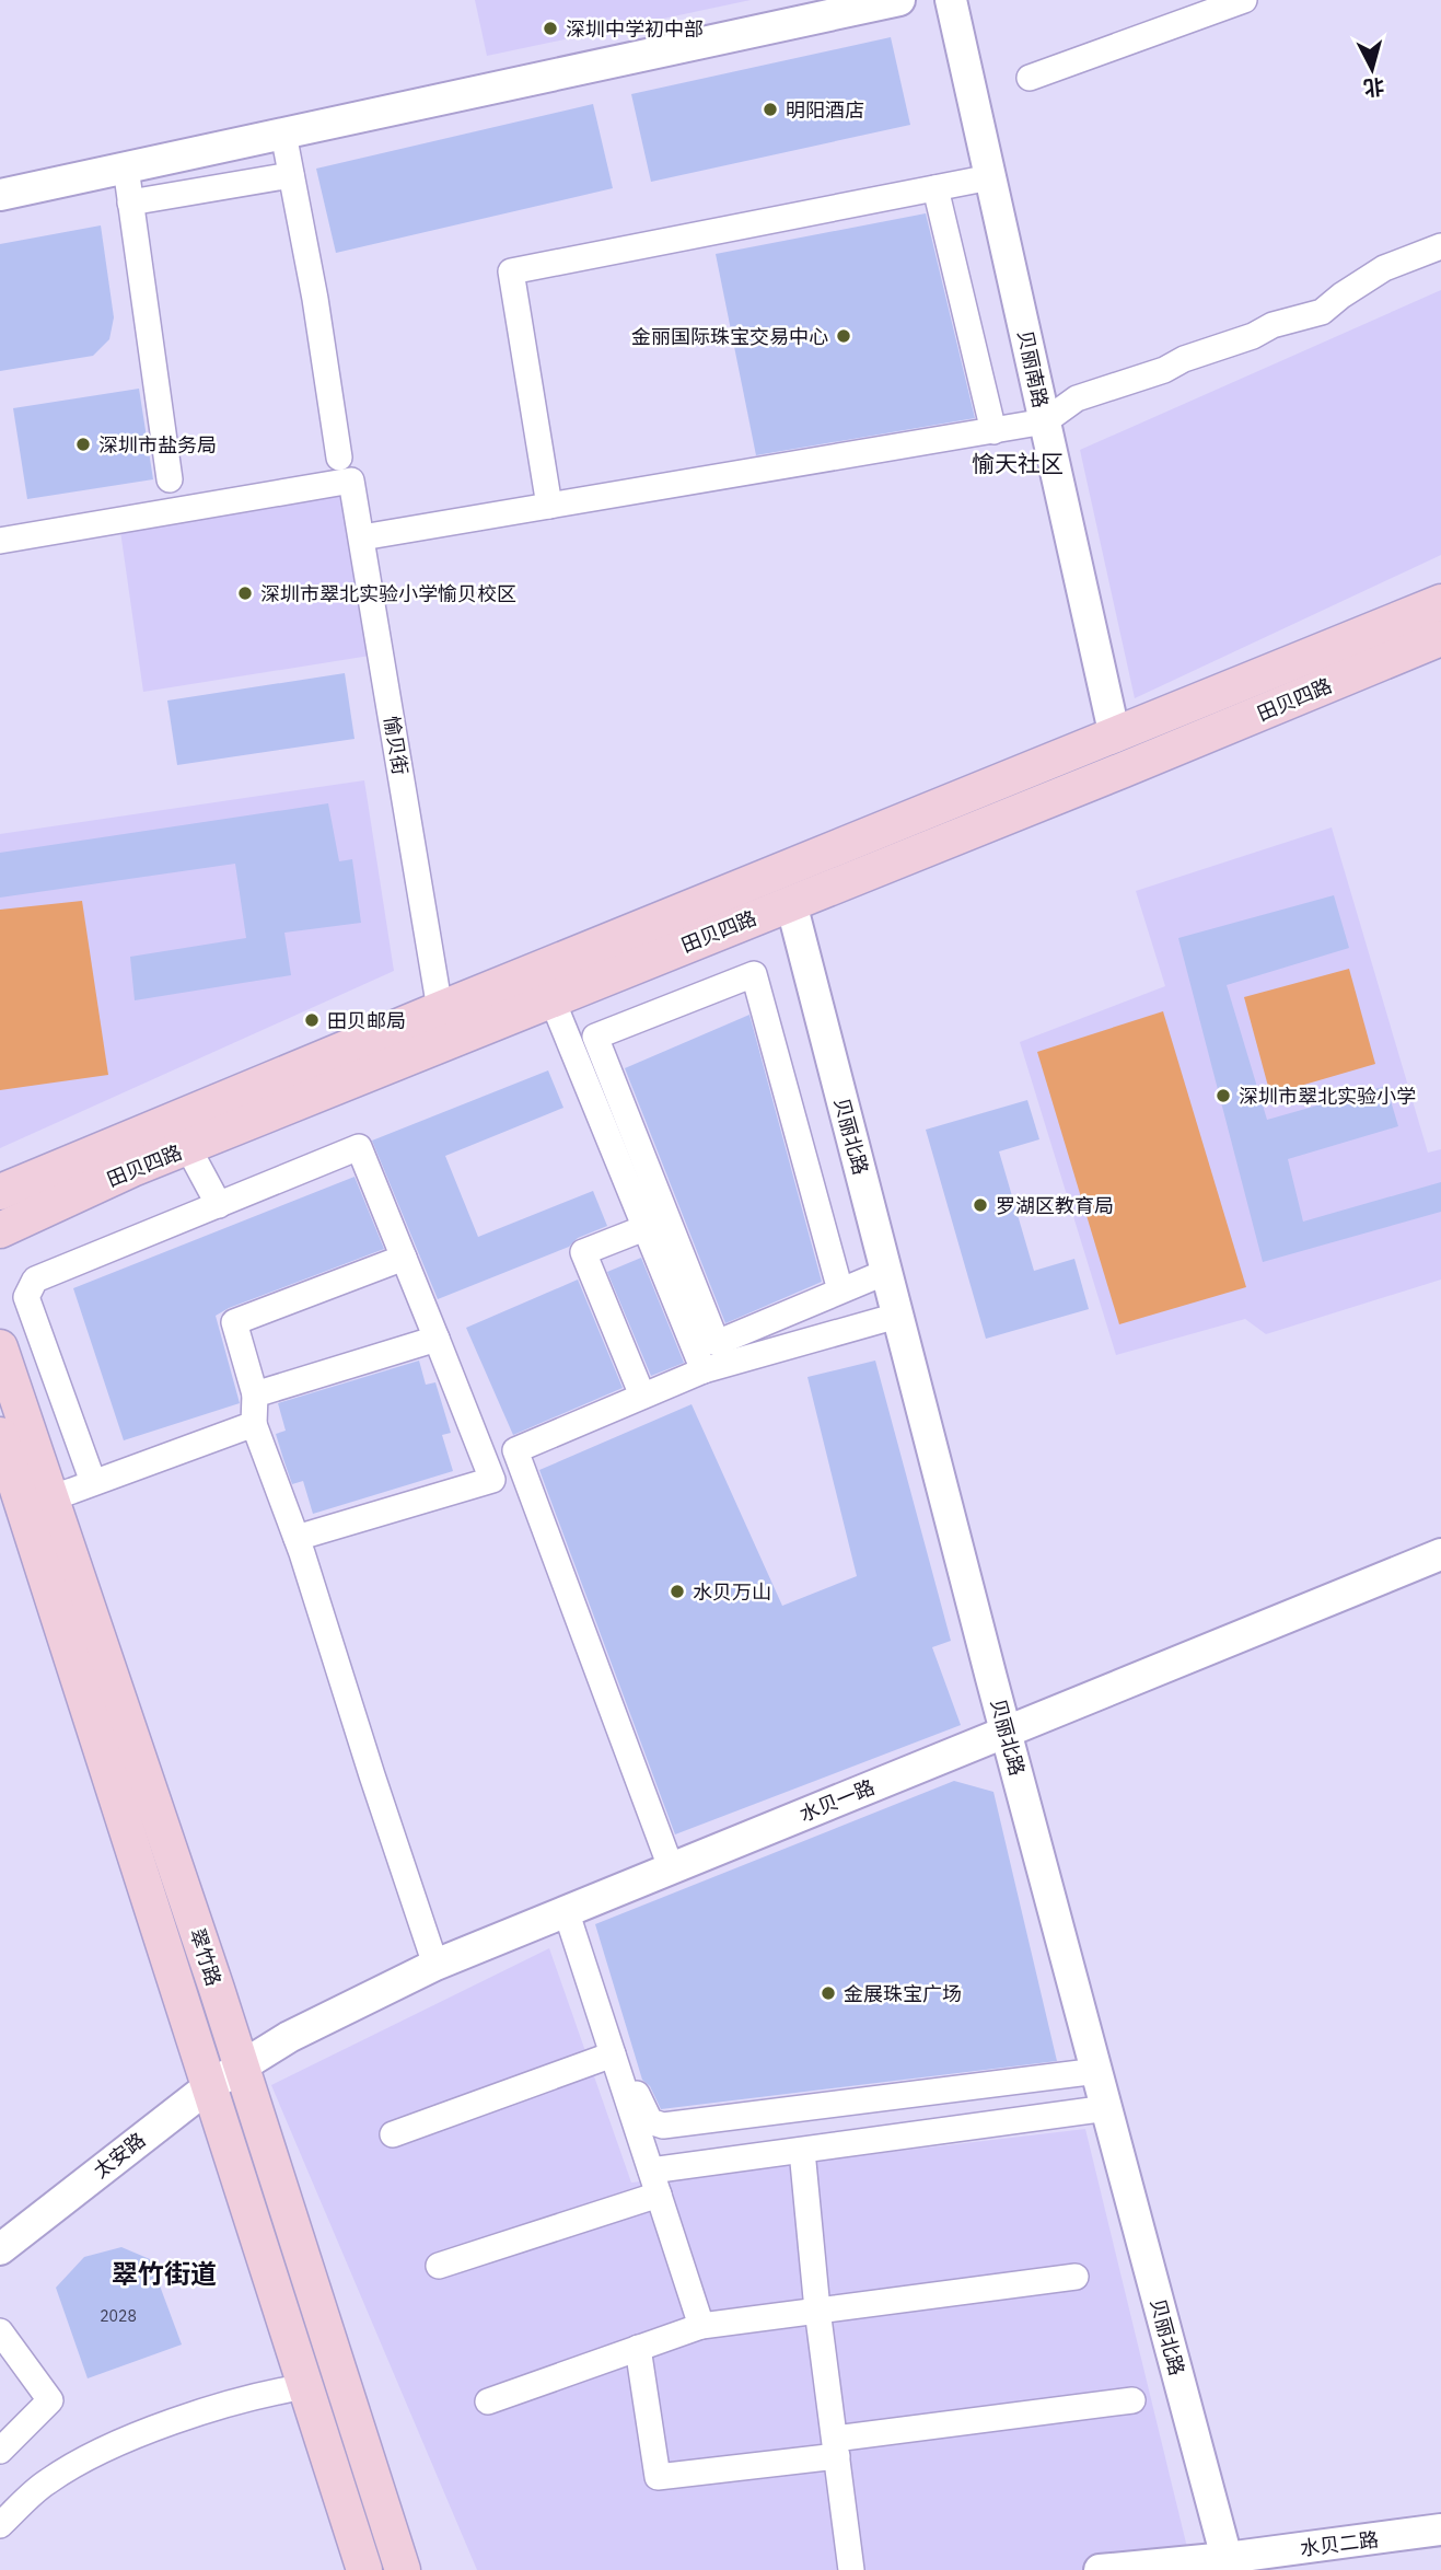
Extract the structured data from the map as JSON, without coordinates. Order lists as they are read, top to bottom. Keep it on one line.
{"streets":{"main road":["田贝四路","翠竹路"],"street":["贝丽南路","愉贝街","贝丽北路","水贝一路","太安路","水贝二路"]},"crossings":[["贝丽南路","田贝四路"],["田贝四路","愉贝街"],["田贝四路","贝丽北路"],["贝丽北路","水贝一路"],["贝丽北路","水贝二路"],["水贝一路","翠竹路"],["水贝一路","太安路"],["翠竹路","太安路"]],"districts":["愉天社区","翠竹街道"],"places":["深圳中学初中部","明阳酒店","金丽国际珠宝交易中心","深圳市盐务局","深圳市翠北实验小学愉贝校区","田贝邮局","深圳市翠北实验小学","罗湖区教育局","水贝万山","金展珠宝广场"],"house_numbers":["2028"],"north":"bottom"}
